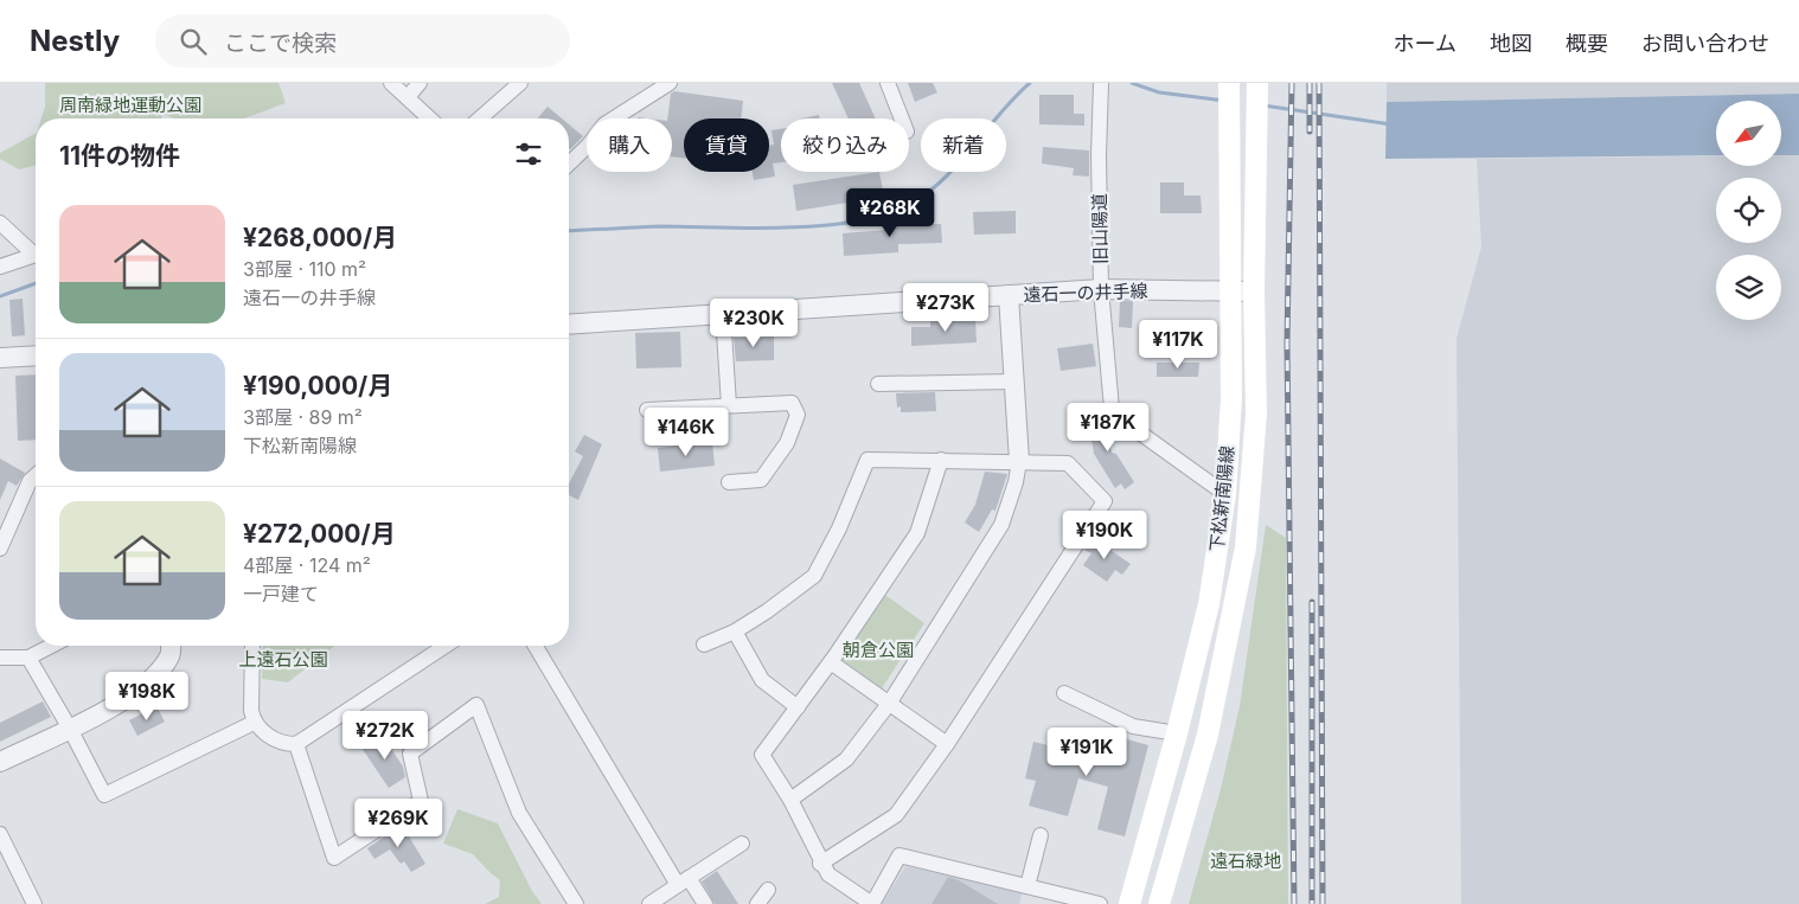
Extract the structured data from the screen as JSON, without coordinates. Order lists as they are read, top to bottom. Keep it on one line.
{"streets":{"main road":["下松新南陽線"],"street":["旧山陽道","遠石一の井手線"]},"crossings":[["旧山陽道","遠石一の井手線"],["旧山陽道","下松新南陽線"],["遠石一の井手線","下松新南陽線"]],"parks":["周南緑地運動公園","朝倉公園","上遠石公園","遠石緑地"],"north":"bottom left","page":{"header":"Nestly","search":"ここで検索","nav":["ホーム","地図","概要","お問い合わせ"],"chip":["購入","賃貸","絞り込み","新着"],"heading":"11件の物件","price":["¥268K","¥273K","¥230K","¥117K","¥187K","¥146K","¥190K","¥198K","¥272K","¥191K","¥269K"],"list":[{"name":"¥268,000/月","note":"3部屋 · 110 m² · 遠石一の井手線"},{"name":"¥190,000/月","note":"3部屋 · 89 m² · 下松新南陽線"},{"name":"¥272,000/月","note":"4部屋 · 124 m² · 一戸建て"}]}}
